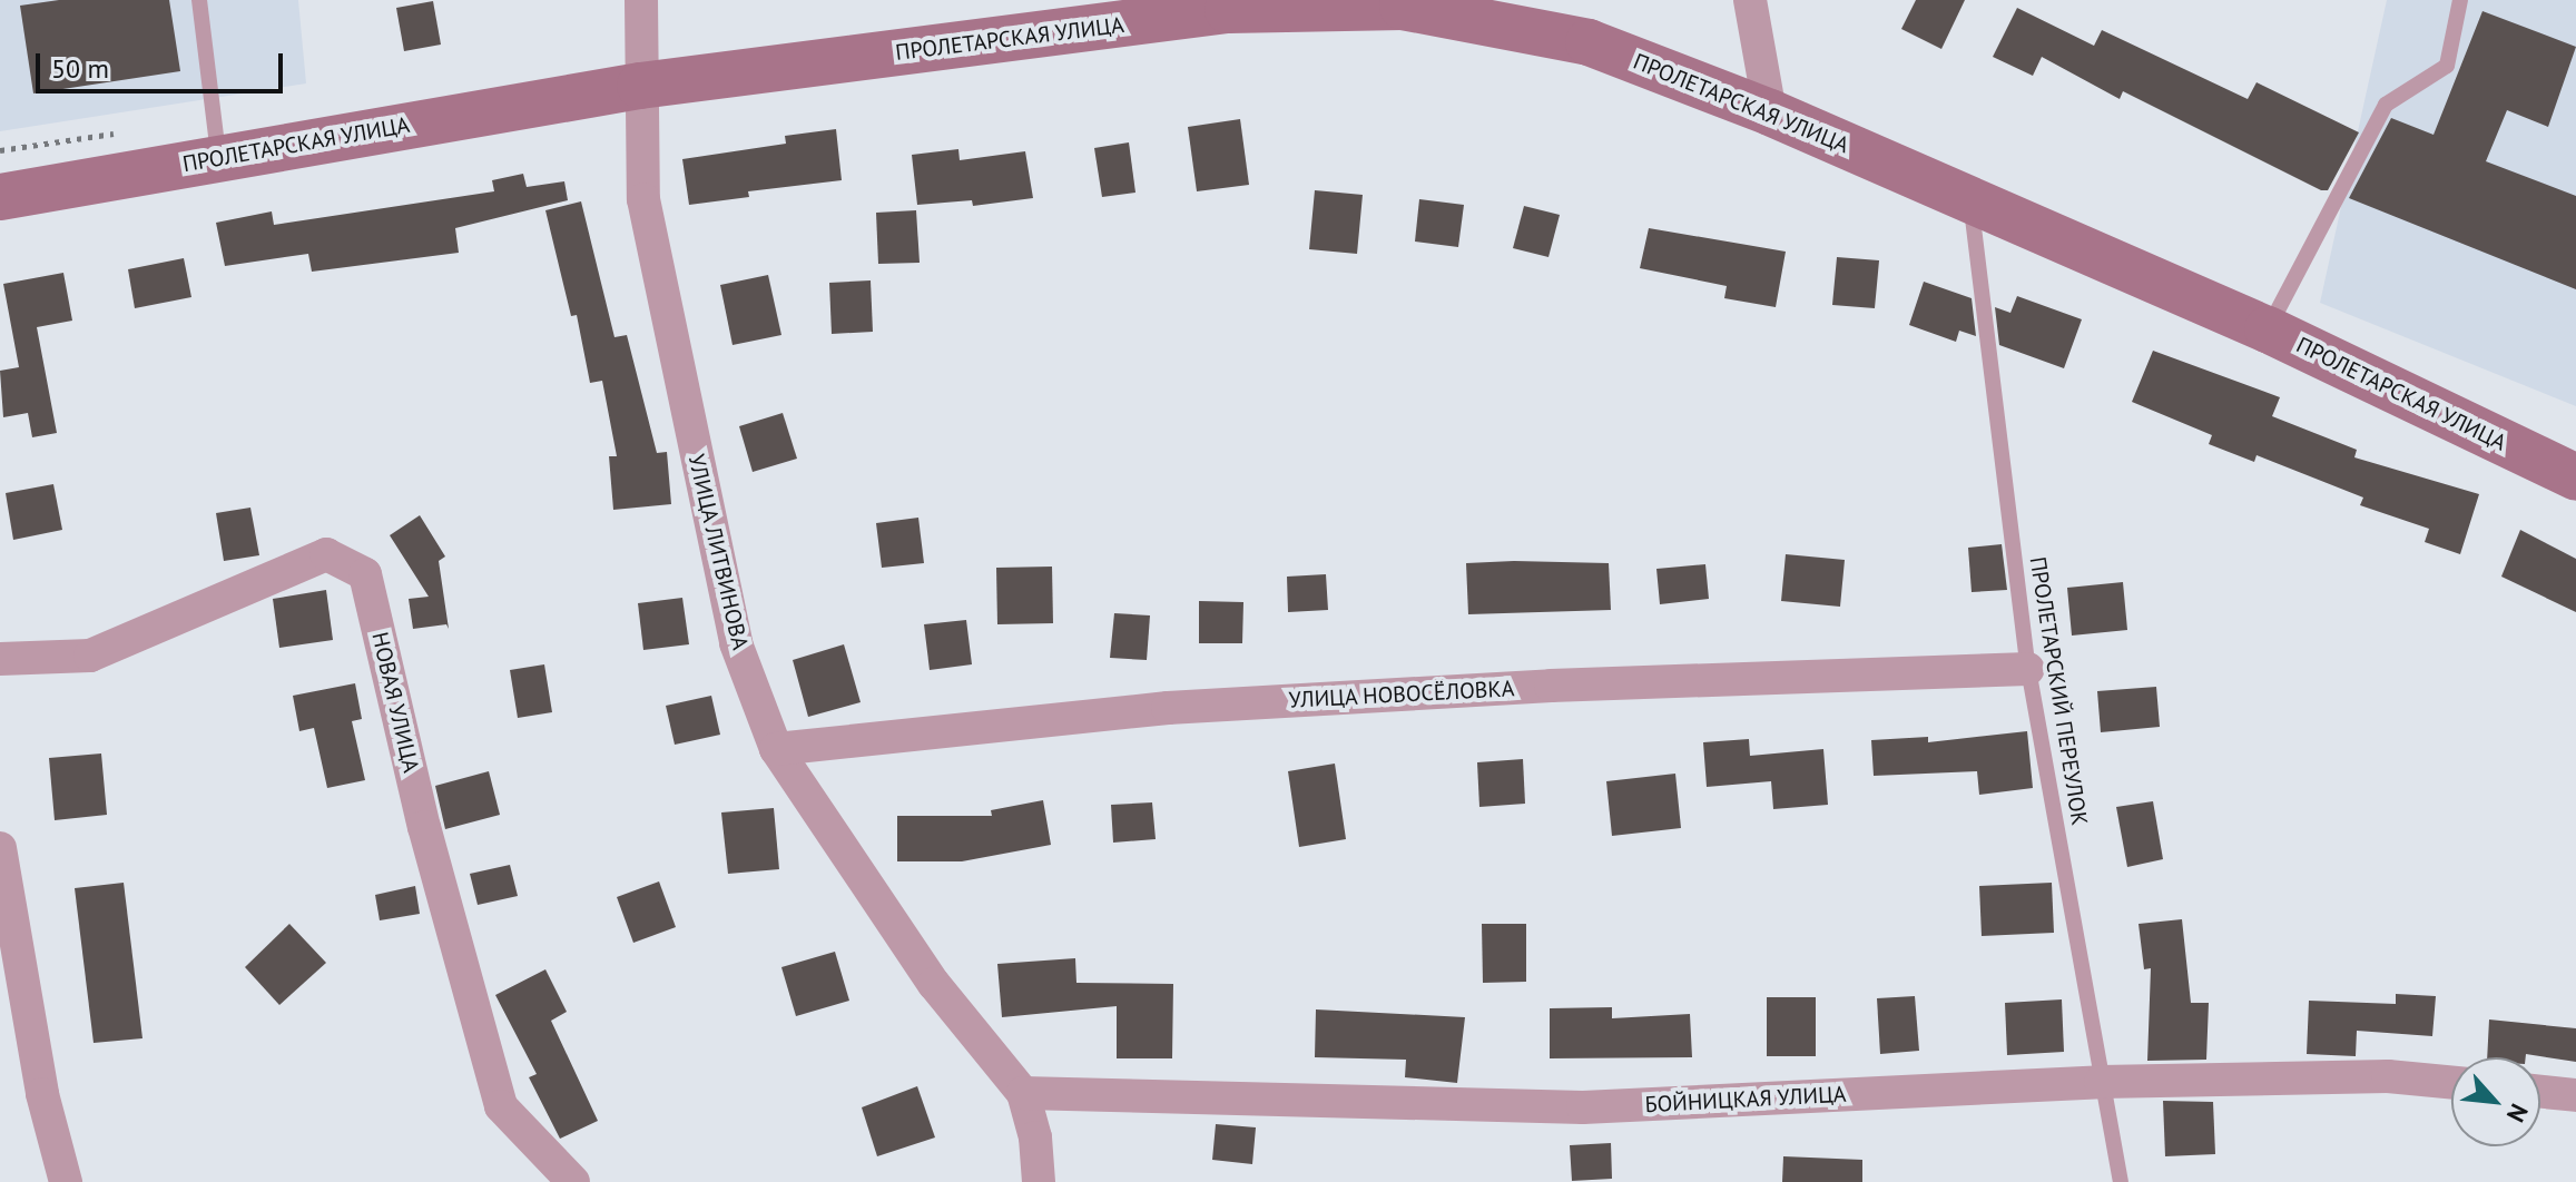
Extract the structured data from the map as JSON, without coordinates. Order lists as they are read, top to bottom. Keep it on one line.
{"streets":{"main road":["ПРОЛЕТАРСКАЯ УЛИЦА"],"street":["УЛИЦА ЛИТВИНОВА","УЛИЦА НОВОСЁЛОВКА","НОВАЯ УЛИЦА","БОЙНИЦКАЯ УЛИЦА"],"lane":["ПРОЛЕТАРСКИЙ ПЕРЕУЛОК"]},"crossings":[["ПРОЛЕТАРСКАЯ УЛИЦА","УЛИЦА ЛИТВИНОВА"],["ПРОЛЕТАРСКАЯ УЛИЦА","ПРОЛЕТАРСКИЙ ПЕРЕУЛОК"],["УЛИЦА ЛИТВИНОВА","УЛИЦА НОВОСЁЛОВКА"],["УЛИЦА ЛИТВИНОВА","БОЙНИЦКАЯ УЛИЦА"],["ПРОЛЕТАРСКИЙ ПЕРЕУЛОК","УЛИЦА НОВОСЁЛОВКА"],["ПРОЛЕТАРСКИЙ ПЕРЕУЛОК","БОЙНИЦКАЯ УЛИЦА"]],"scale_bar":"50 m","north":"bottom right"}
